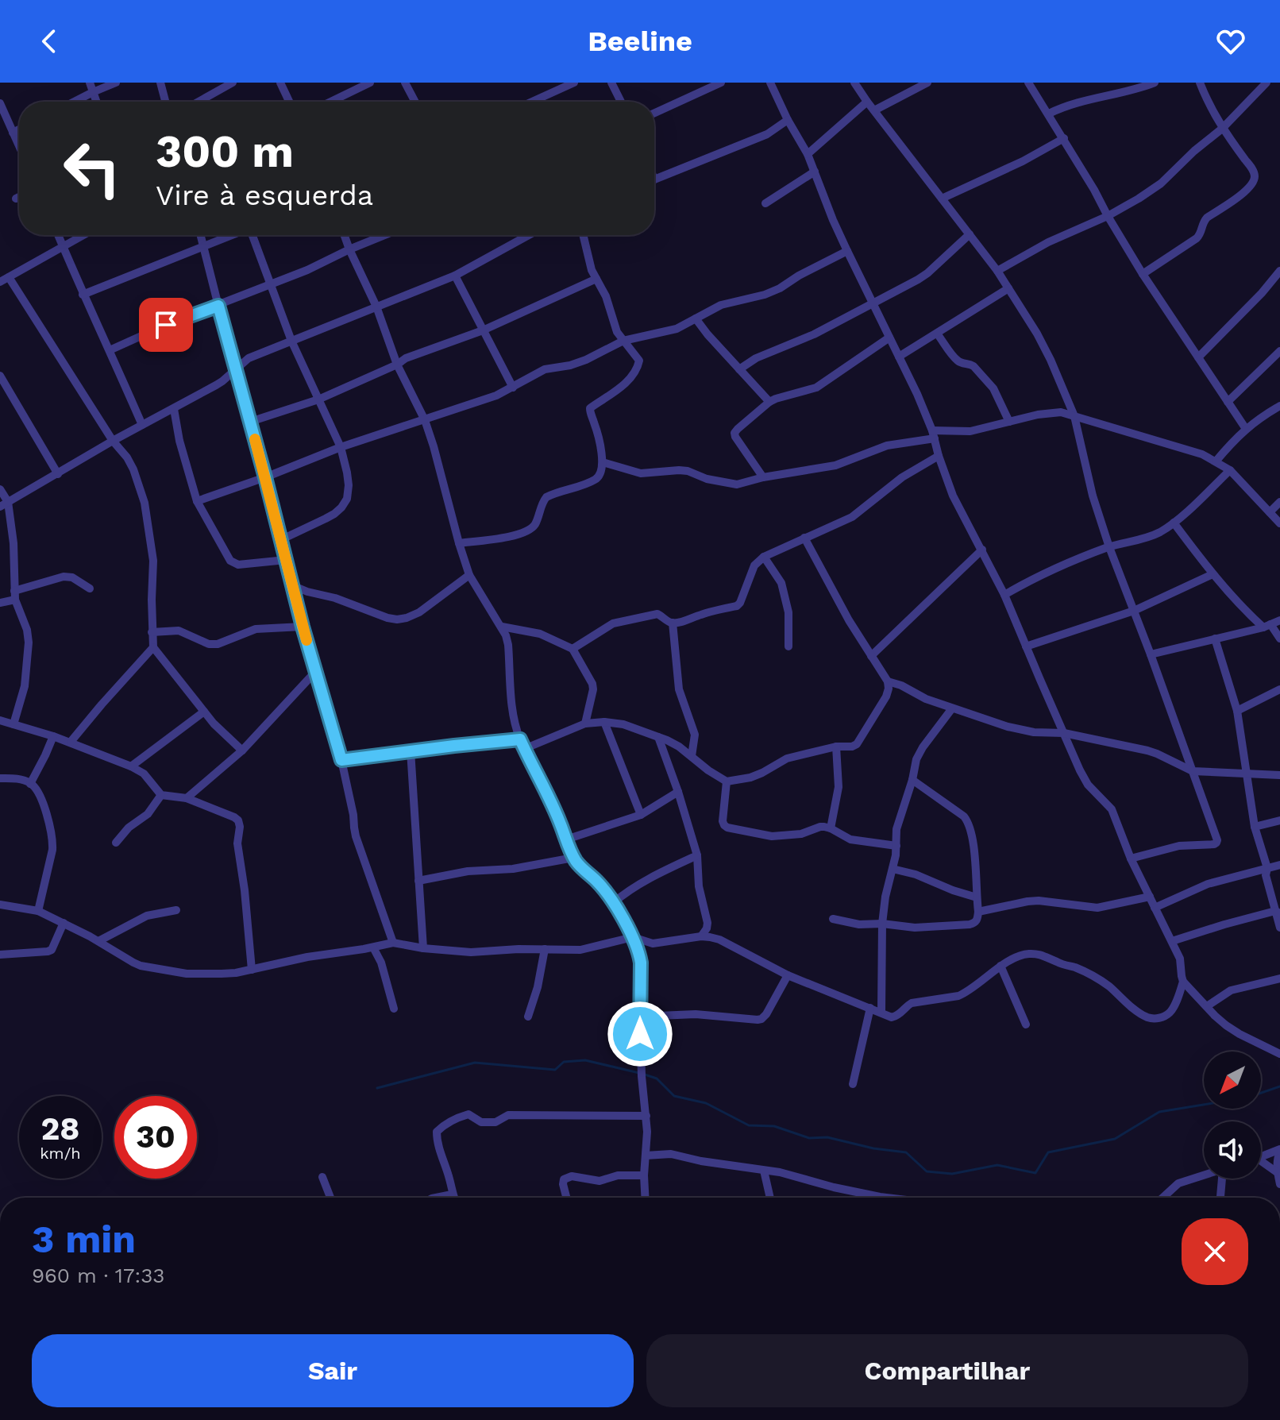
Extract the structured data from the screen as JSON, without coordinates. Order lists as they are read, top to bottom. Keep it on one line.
{"north":"bottom left","page":{"header":"Beeline","turn":["300 m","Vire à esquerda"],"speed":"28 km/h","limit":"30","heading":["3 min","960 m · 17:33"],"buttons":["Sair","Compartilhar"]}}
